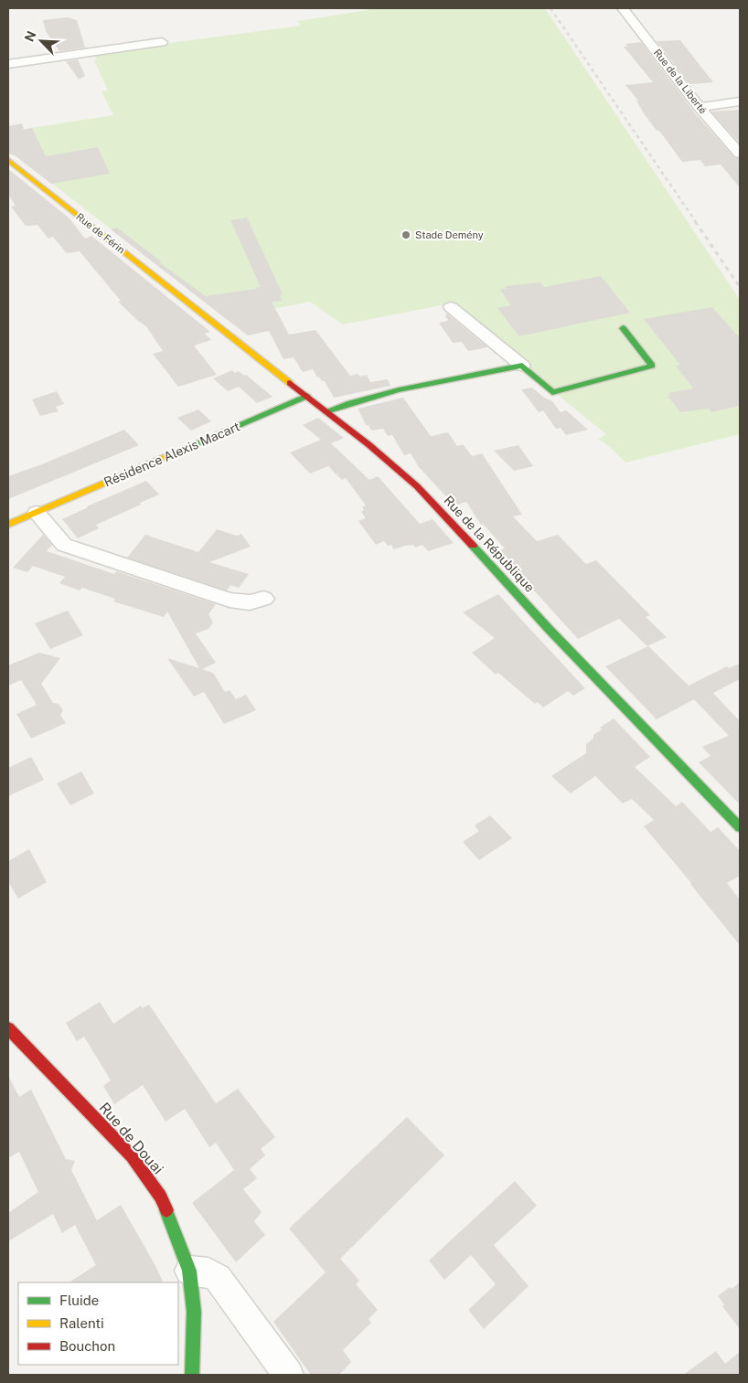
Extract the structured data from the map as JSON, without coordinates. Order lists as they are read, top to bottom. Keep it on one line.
{"streets":{"main road":["Rue de Férin","Résidence Alexis Macart","Rue de la République","Rue de Douai"],"street":["Rue de la Liberté"]},"crossings":[["Rue de Férin","Rue de la République"],["Résidence Alexis Macart","Rue de la République"]],"places":["Stade Demény"],"legend":["Fluide","Ralenti","Bouchon"],"north":"top left"}
